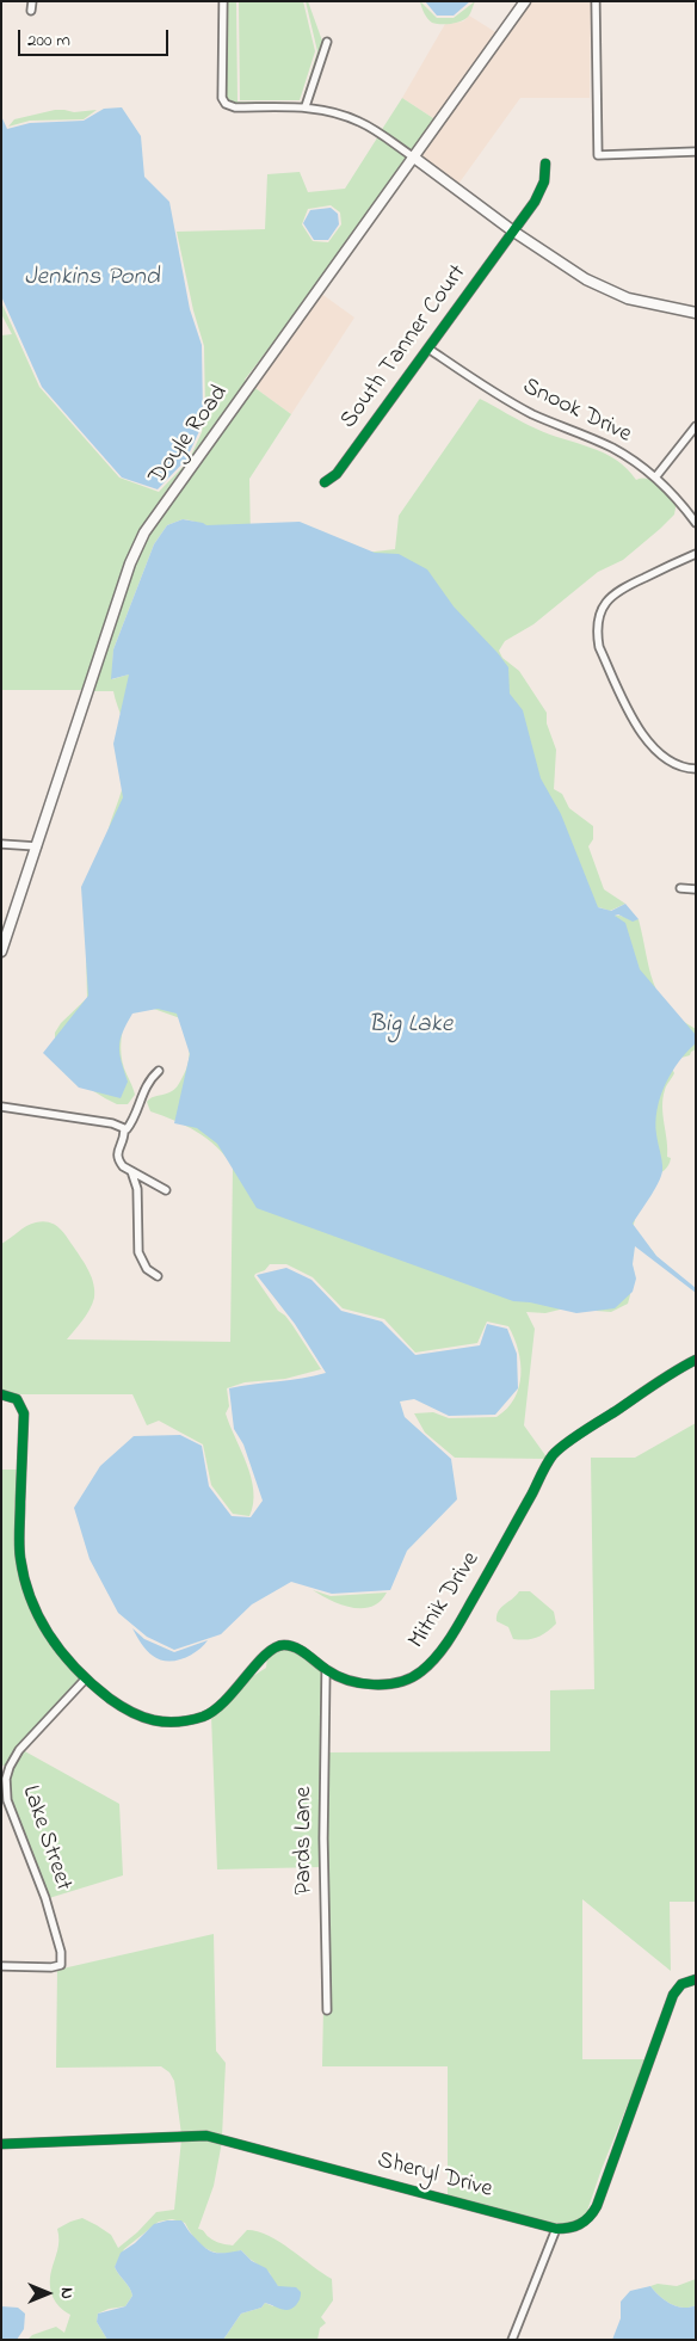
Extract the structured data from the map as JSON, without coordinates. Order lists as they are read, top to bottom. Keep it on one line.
{"streets":{"main road":["Doyle Road"],"street":["South Tanner Court","Snook Drive","Mitnik Drive","Lake Street","Pards Lane","Sheryl Drive"]},"crossings":[["South Tanner Court","Snook Drive"],["Mitnik Drive","Lake Street"],["Mitnik Drive","Pards Lane"]],"water":["Jenkins Pond","Big Lake"],"scale_bar":"200 m","north":"right"}
